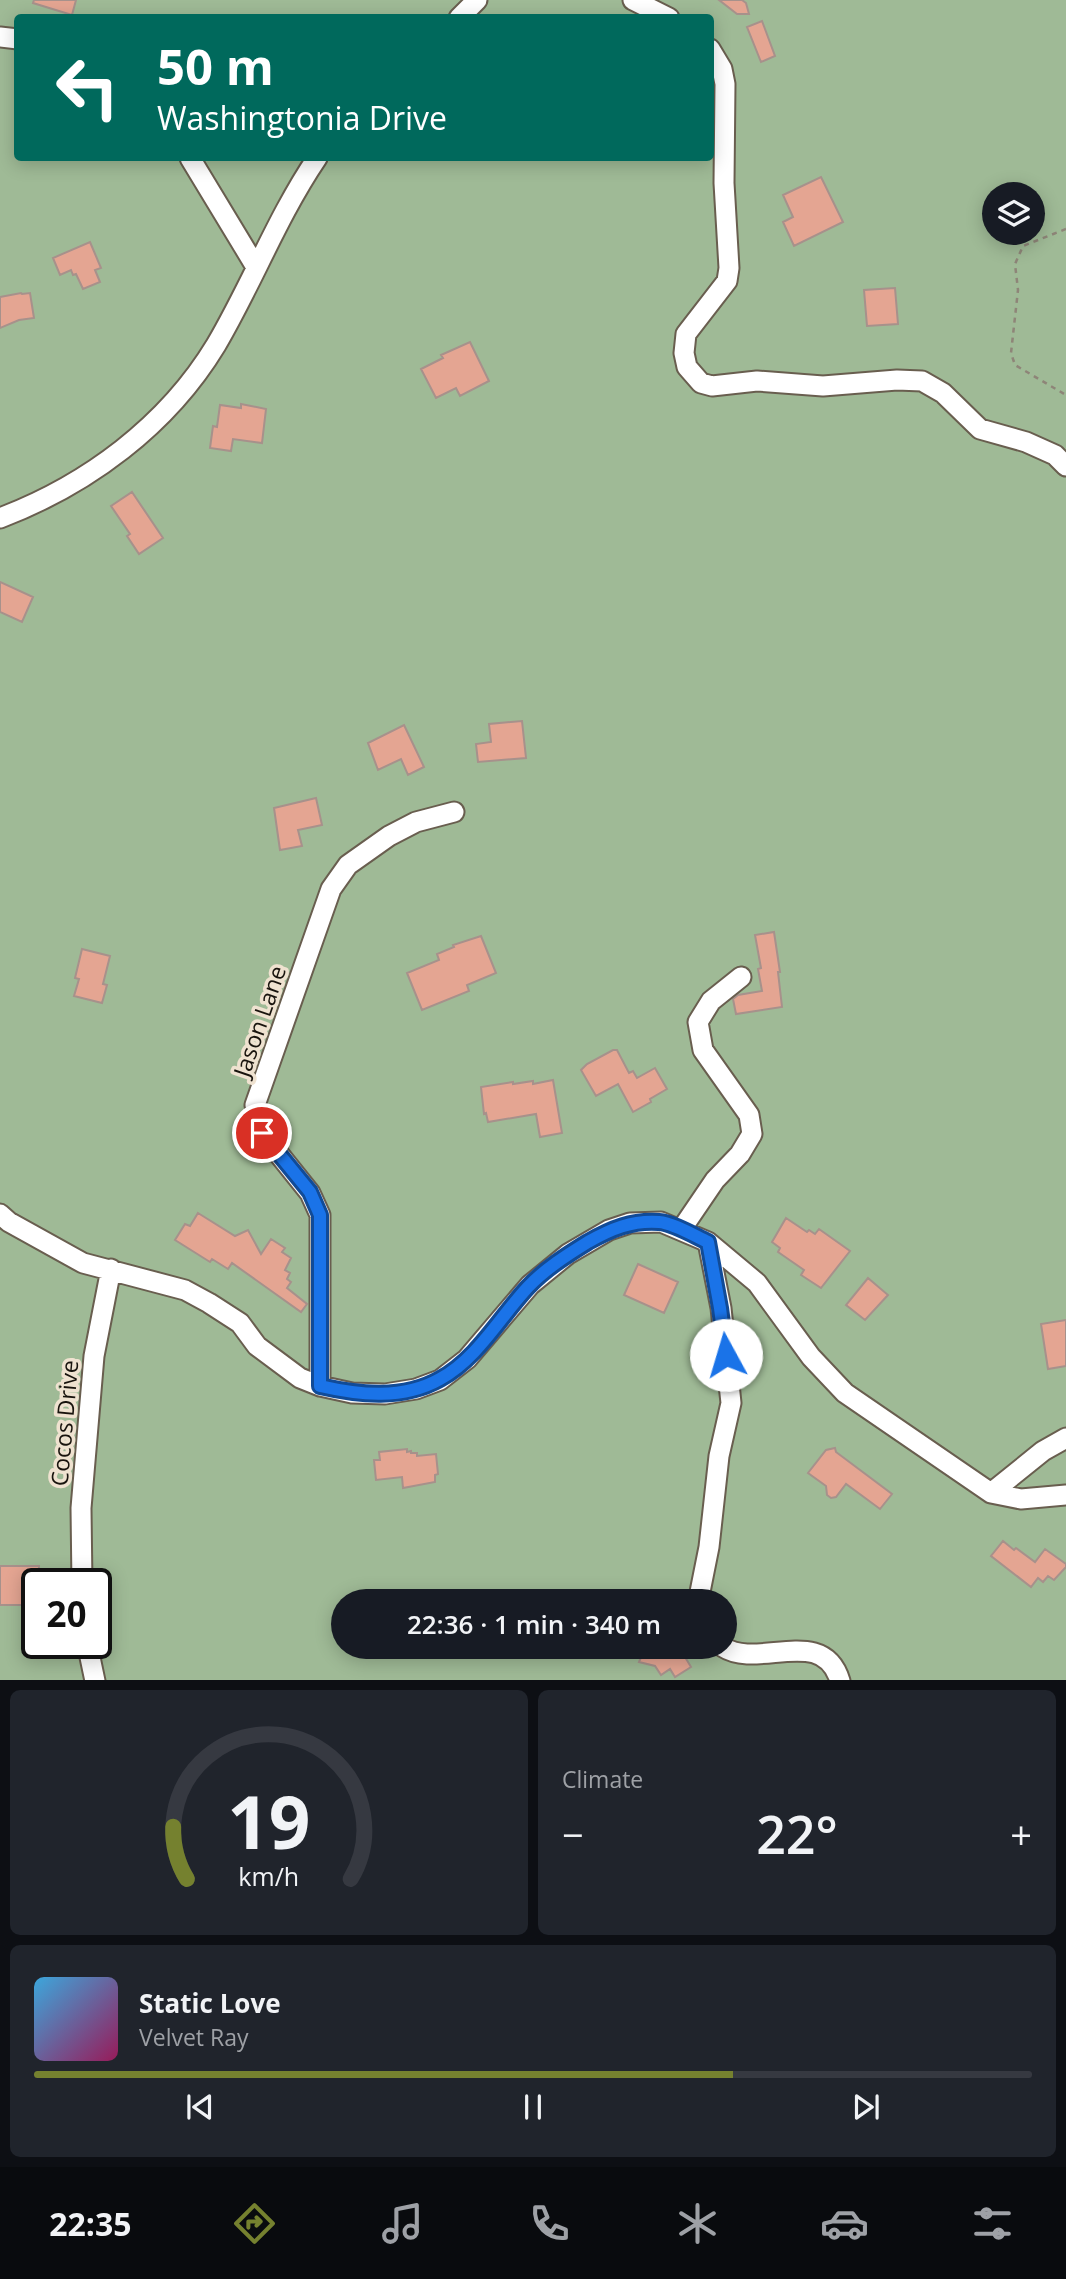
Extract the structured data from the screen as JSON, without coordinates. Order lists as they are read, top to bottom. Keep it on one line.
{"streets":{"street":["Jason Lane","Cocos Drive"]},"page":{"turn":["50 m","Washingtonia Drive"],"limit":"20","trip":"22:36 · 1 min · 340 m","tile":"Climate","heat":["−","22°","+"],"song":["Static Love","Velvet Ray"],"tabs":"22:35","gauge":["19","km/h"]}}
